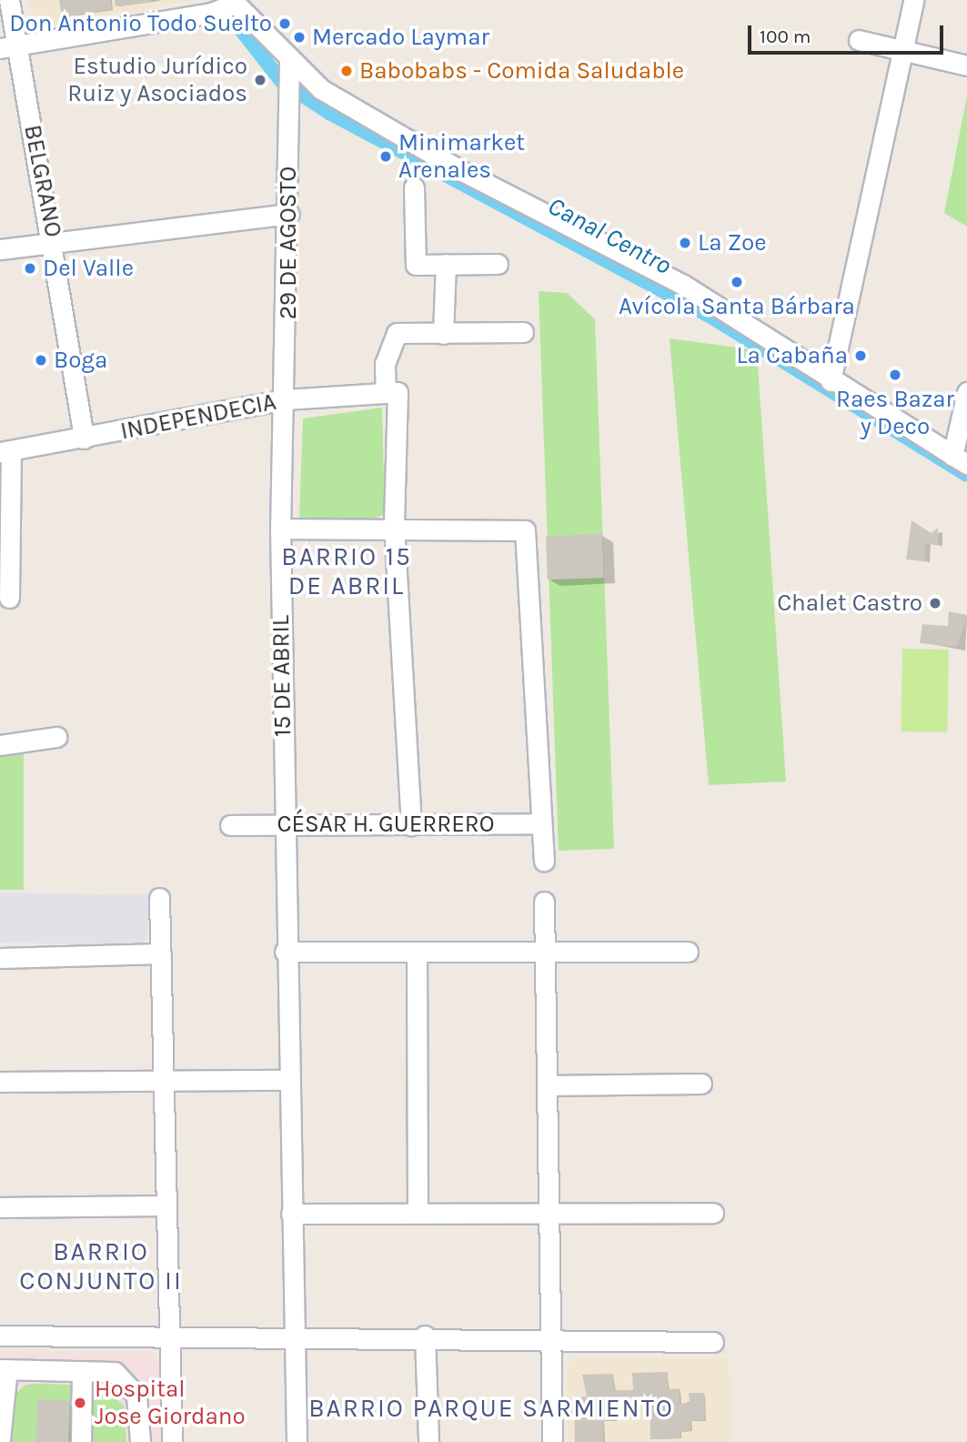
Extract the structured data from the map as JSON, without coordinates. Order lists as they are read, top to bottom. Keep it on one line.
{"streets":{"street":["BELGRANO","29 DE AGOSTO","INDEPENDECIA","15 DE ABRIL","CÉSAR H. GUERRERO"]},"crossings":[["BELGRANO","INDEPENDECIA"],["29 DE AGOSTO","INDEPENDECIA"],["29 DE AGOSTO","15 DE ABRIL"],["INDEPENDECIA","15 DE ABRIL"],["15 DE ABRIL","CÉSAR H. GUERRERO"]],"districts":["BARRIO 15 DE ABRIL","BARRIO CONJUNTO II","BARRIO PARQUE SARMIENTO"],"water":["Canal Centro"],"places":["Don Antonio Todo Suelto","Mercado Laymar","Babobabs - Comida Saludable","Estudio Jurídico Ruiz y Asociados","Minimarket Arenales","La Zoe","Del Valle","Avícola Santa Bárbara","La Cabaña","Boga","Raes Bazar y Deco","Chalet Castro","Hospital Jose Giordano"],"scale_bar":"100 m"}
